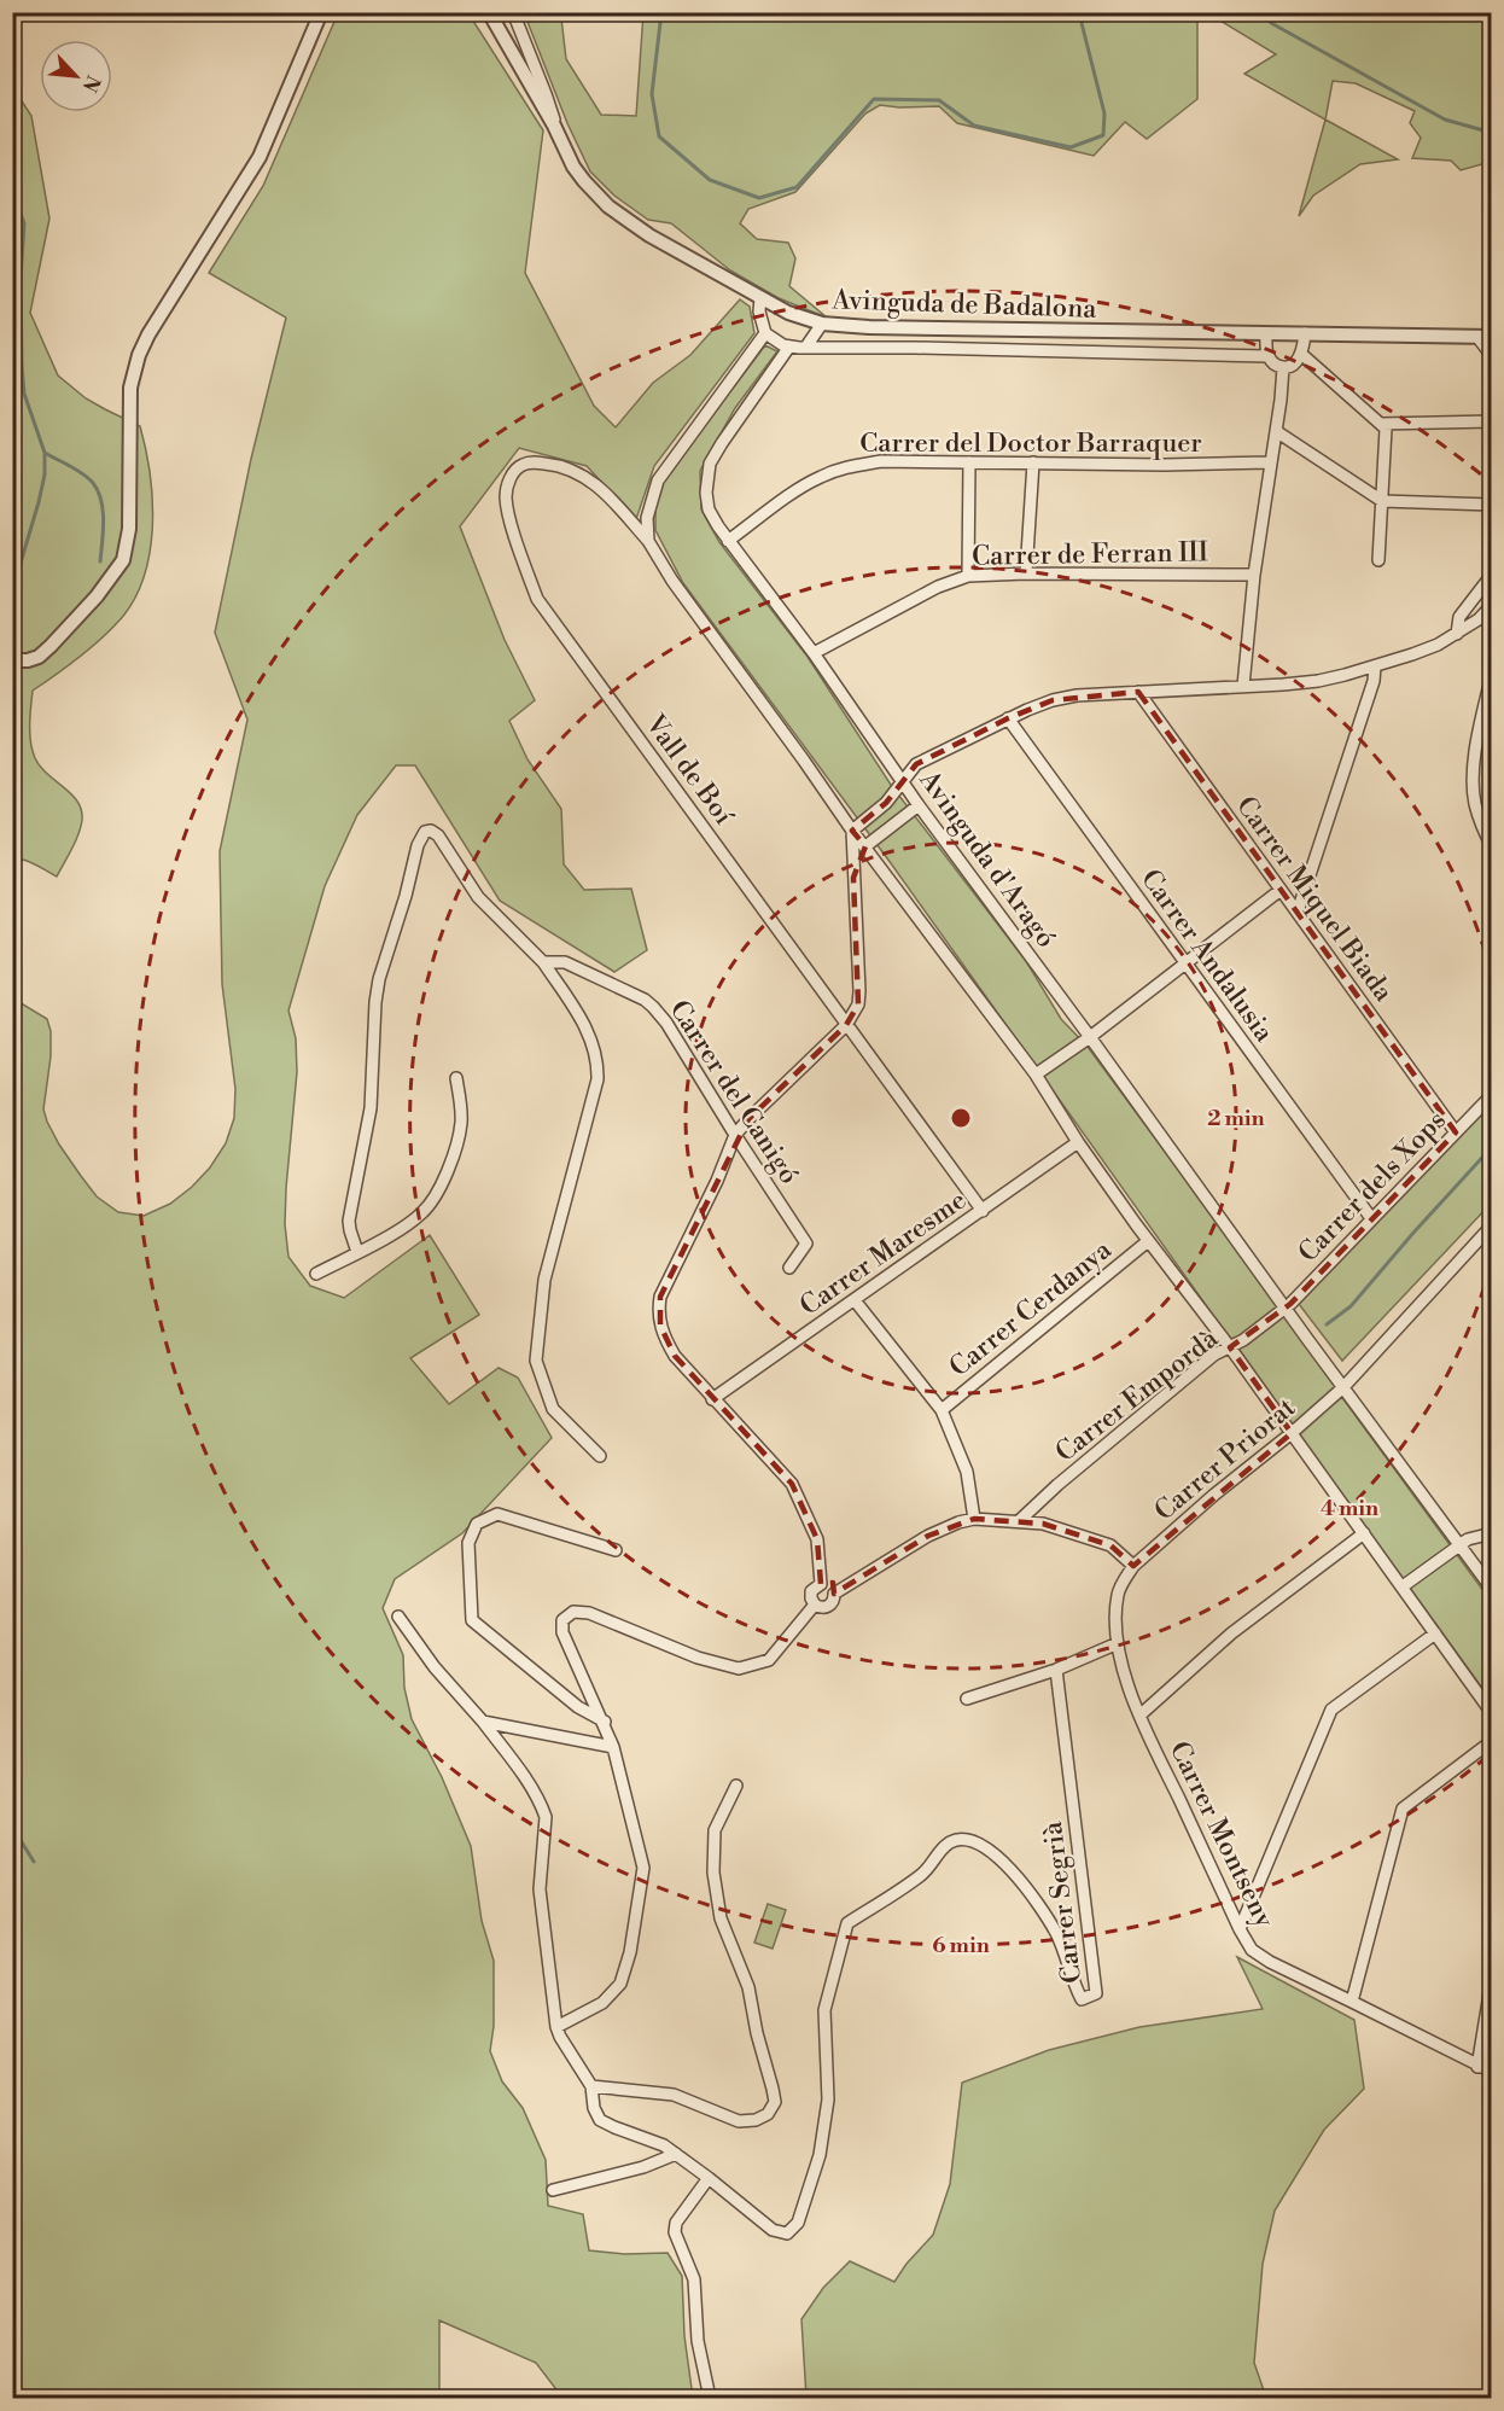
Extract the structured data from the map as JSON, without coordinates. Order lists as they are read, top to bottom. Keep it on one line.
{"streets":{"street":["Avinguda de Badalona","Carrer del Doctor Barraquer","Carrer de Ferran III","Vall de Boí","Avinguda d'Aragó","Carrer Miquel Biada","Carrer Andalusia","Carrer del Canigó","Carrer dels Xops","Carrer Maresme","Carrer Cerdanya","Carrer Empordà","Carrer Priorat","Carrer Montseny","Carrer Segrià"]},"crossings":[["Carrer del Doctor Barraquer","Avinguda d'Aragó"],["Carrer de Ferran III","Avinguda d'Aragó"],["Vall de Boí","Carrer Maresme"],["Avinguda d'Aragó","Carrer dels Xops"],["Avinguda d'Aragó","Carrer Empordà"],["Avinguda d'Aragó","Carrer Priorat"],["Carrer Miquel Biada","Carrer dels Xops"],["Carrer Andalusia","Carrer dels Xops"],["Carrer dels Xops","Carrer Empordà"],["Carrer Priorat","Carrer Montseny"]],"north":"bottom right","rings":["2 min","4 min","6 min"]}
